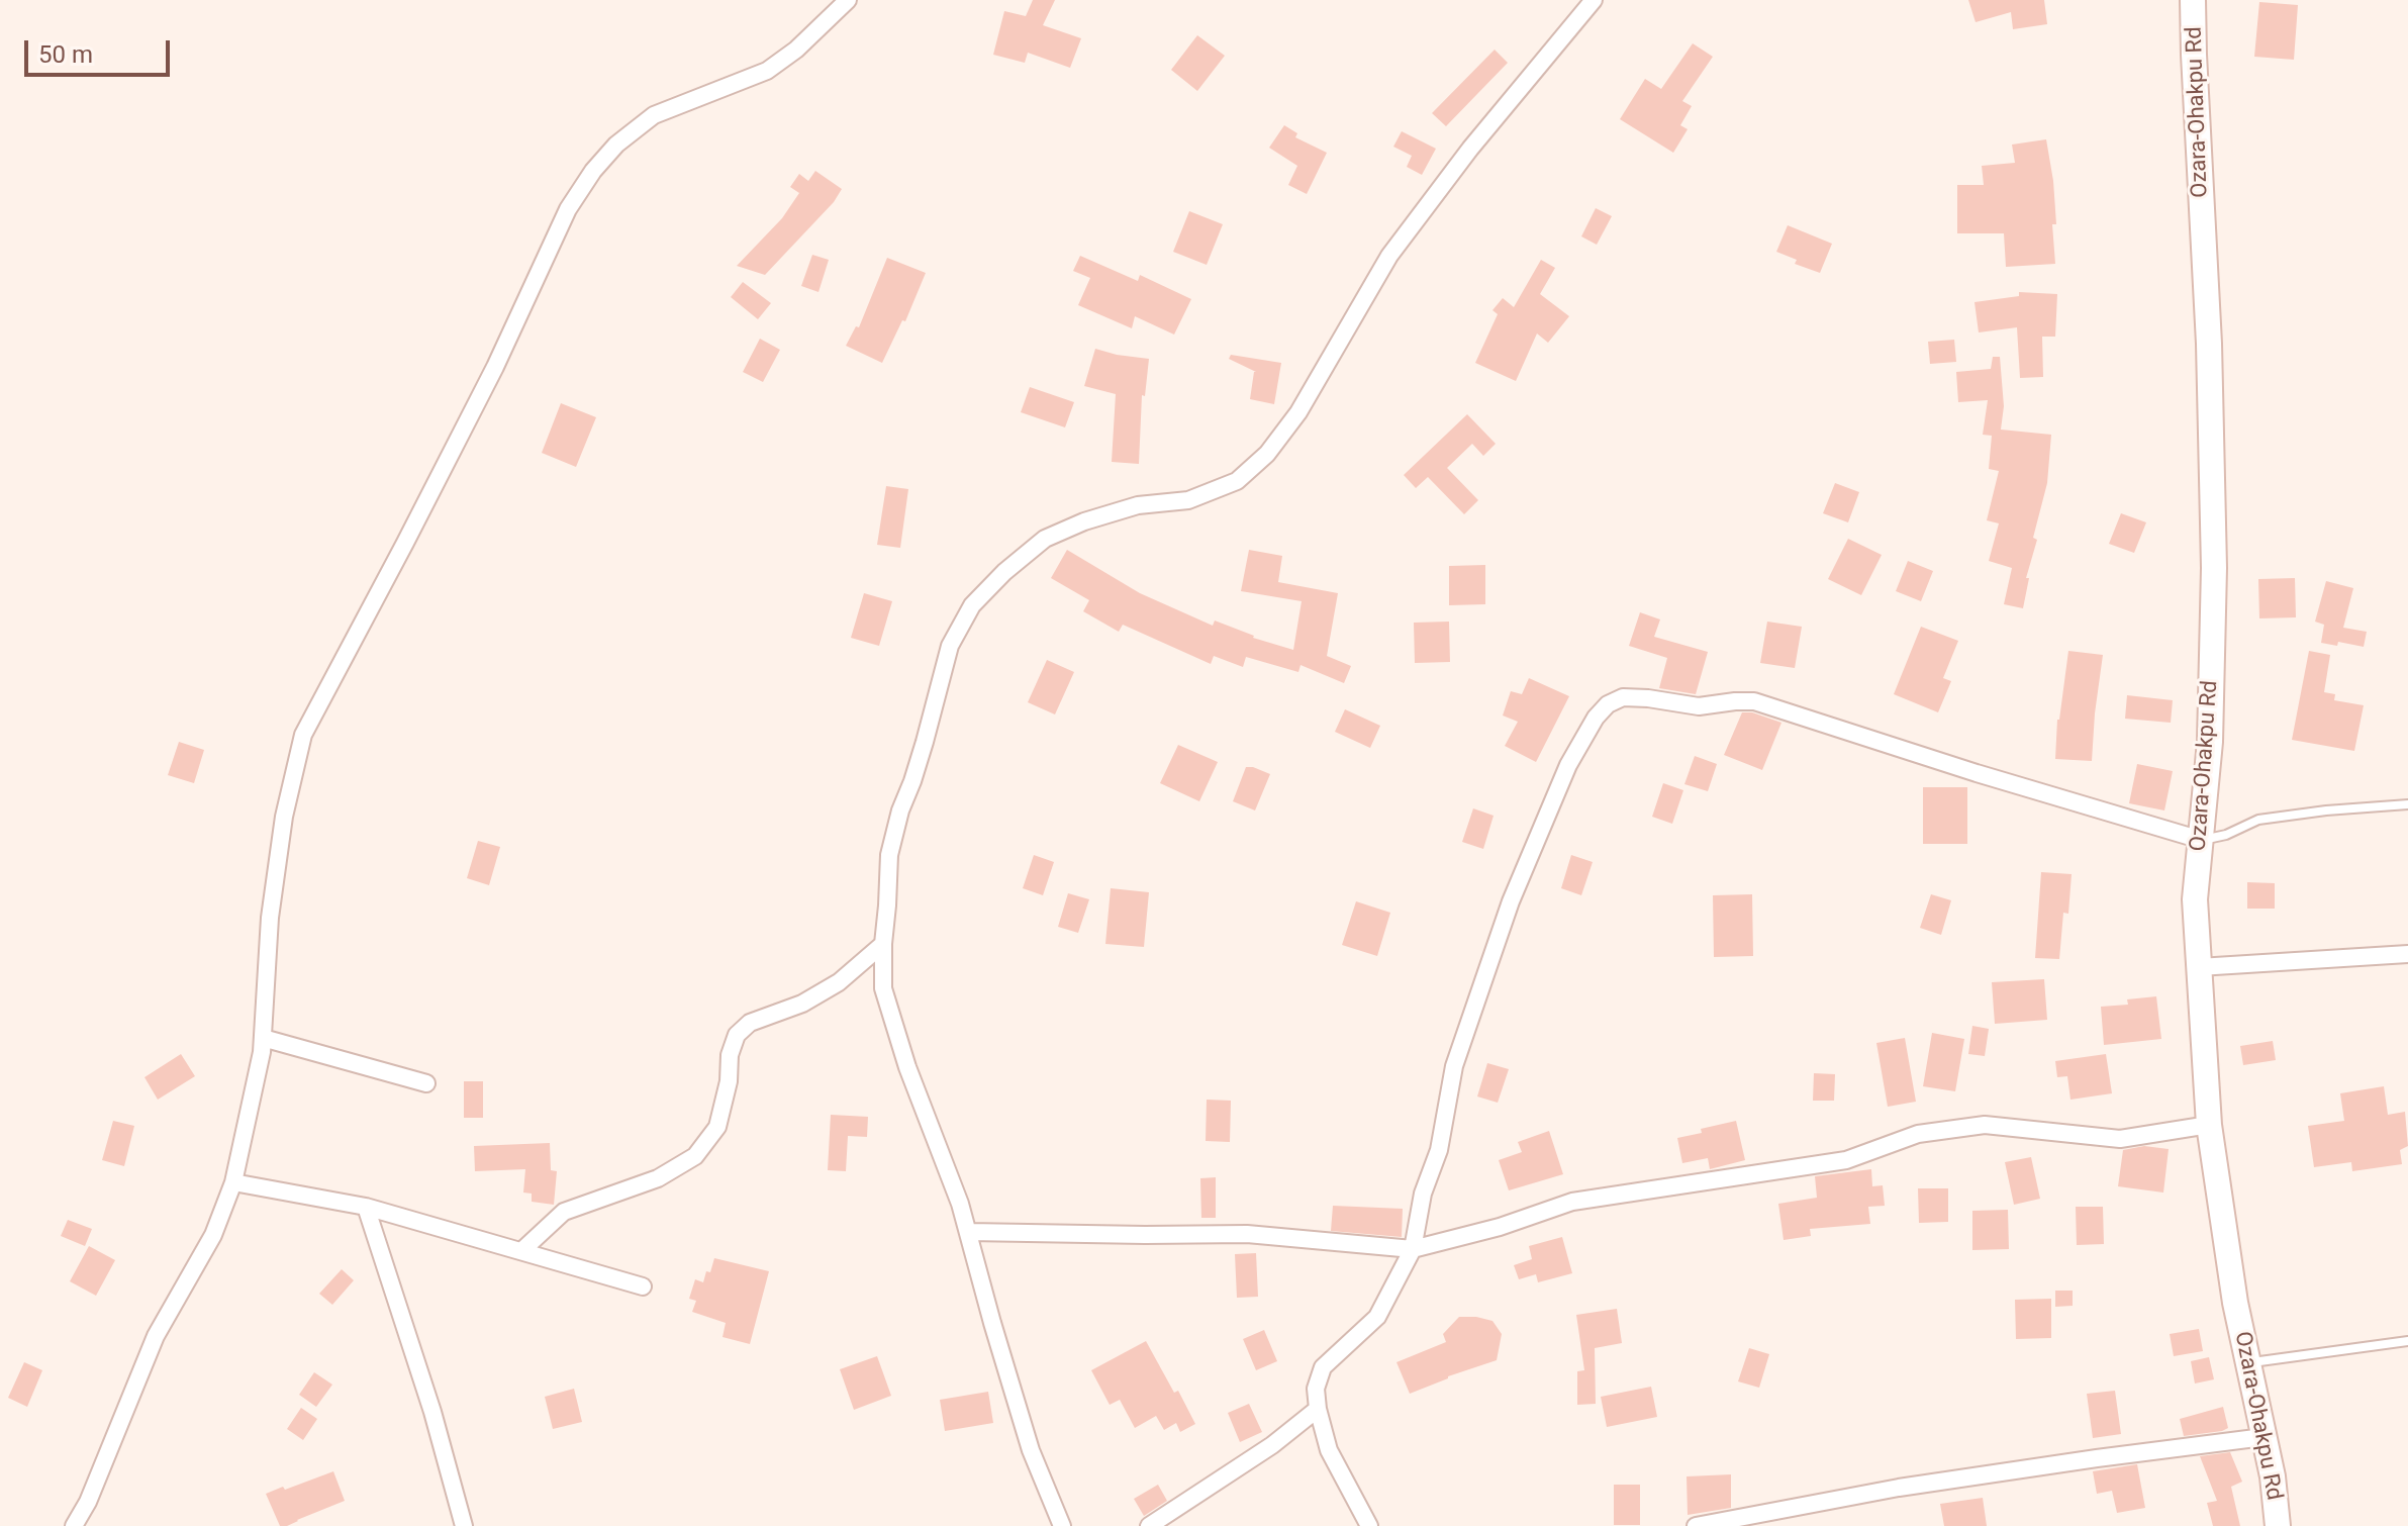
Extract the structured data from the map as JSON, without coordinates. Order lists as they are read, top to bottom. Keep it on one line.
{"streets":{"main road":["Ozara-Ohakpu Rd"]},"scale_bar":"50 m"}
